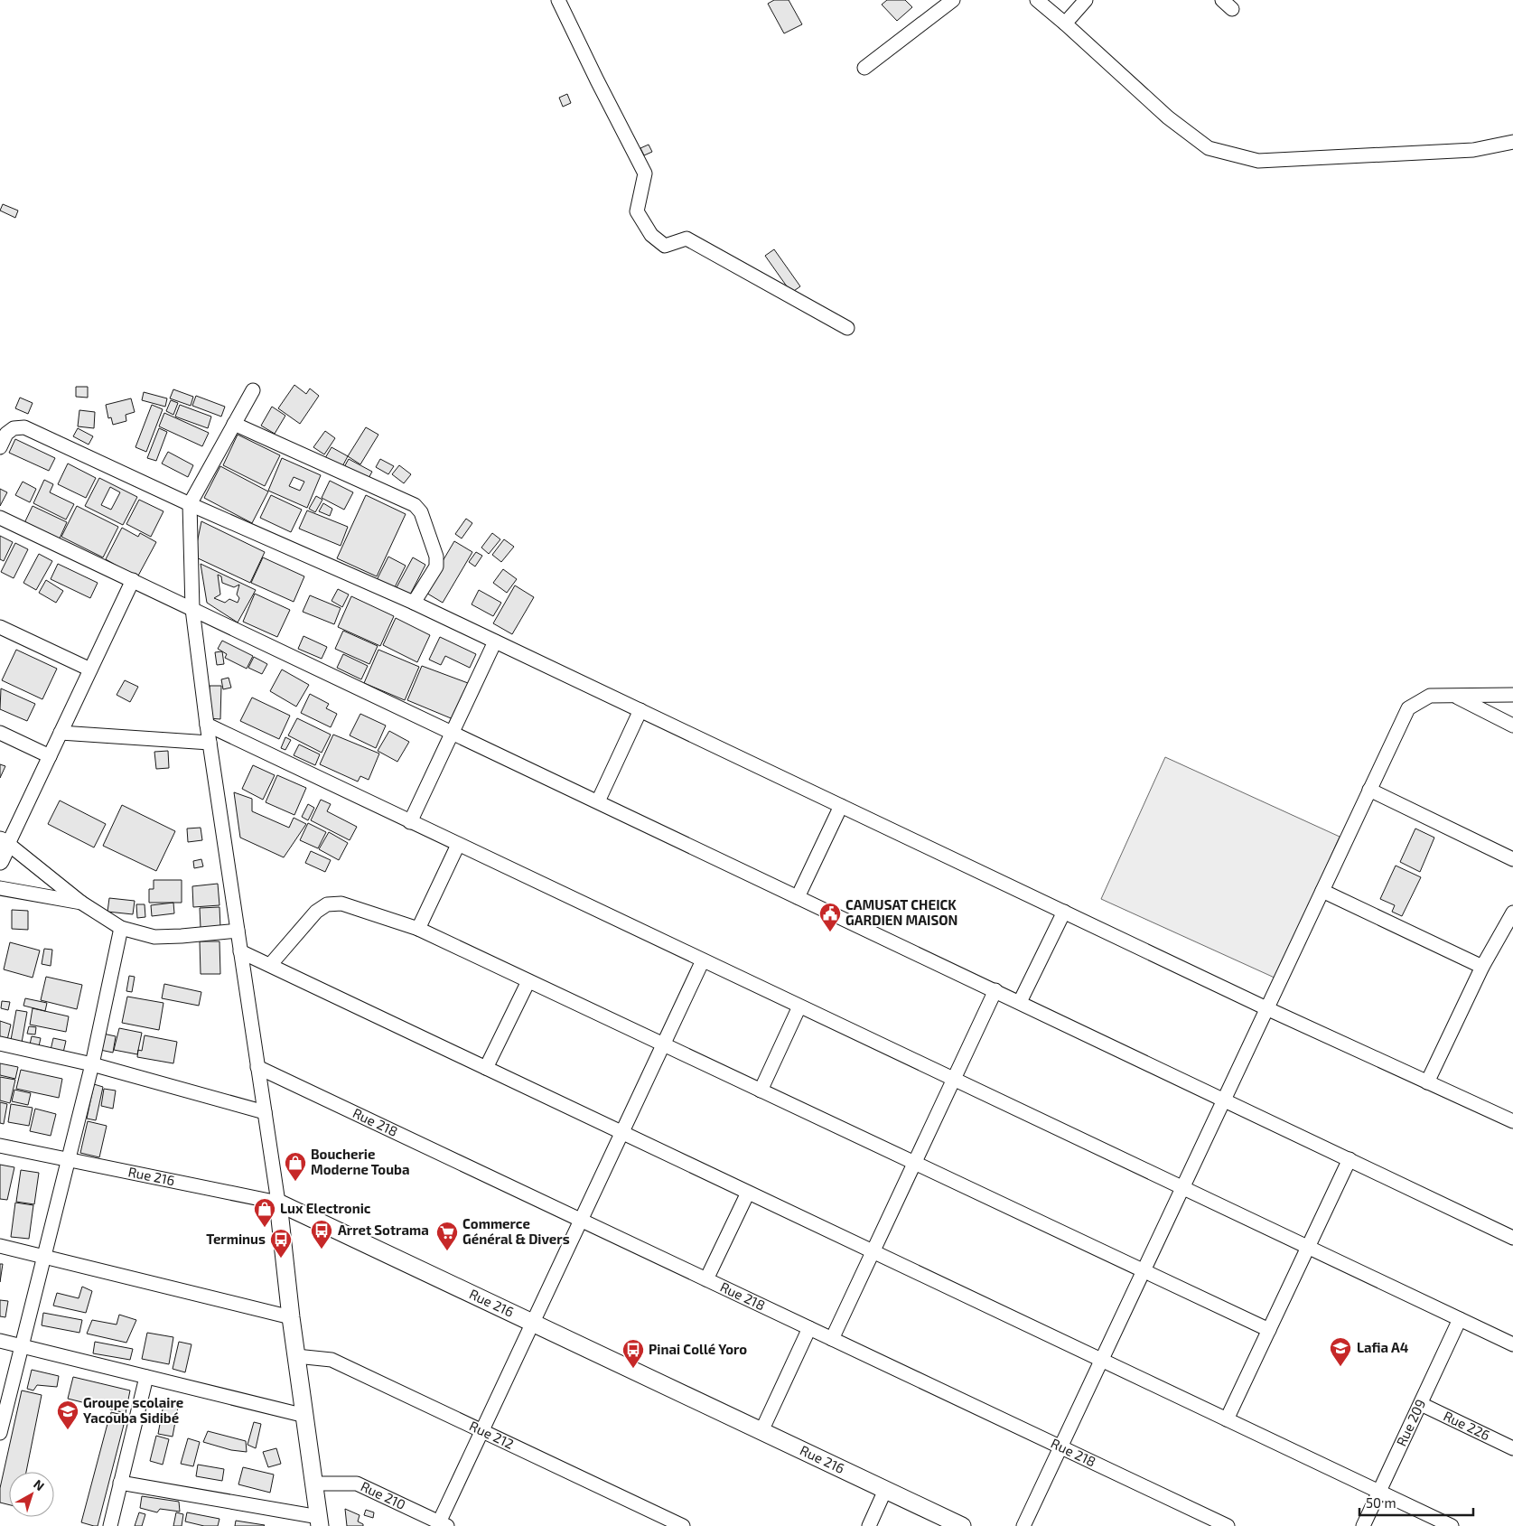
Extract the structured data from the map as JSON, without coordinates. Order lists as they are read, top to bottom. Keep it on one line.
{"streets":{"street":["Rue 218","Rue 216","Rue 209","Rue 226","Rue 212","Rue 210"]},"crossings":[["Rue 209","Rue 226"]],"places":{"public building":["CAMUSAT CHEICK GARDIEN MAISON"],"shop":["Boucherie Moderne Touba","Lux Electronic"],"bus stop":["Arret Sotrama","Terminus","Pinai Collé Yoro"],"supermarket":["Commerce Général & Divers"],"school or university":["Lafia A4","Groupe scolaire Yacouba Sidibé"]},"scale_bar":"50 m","north":"top right"}
